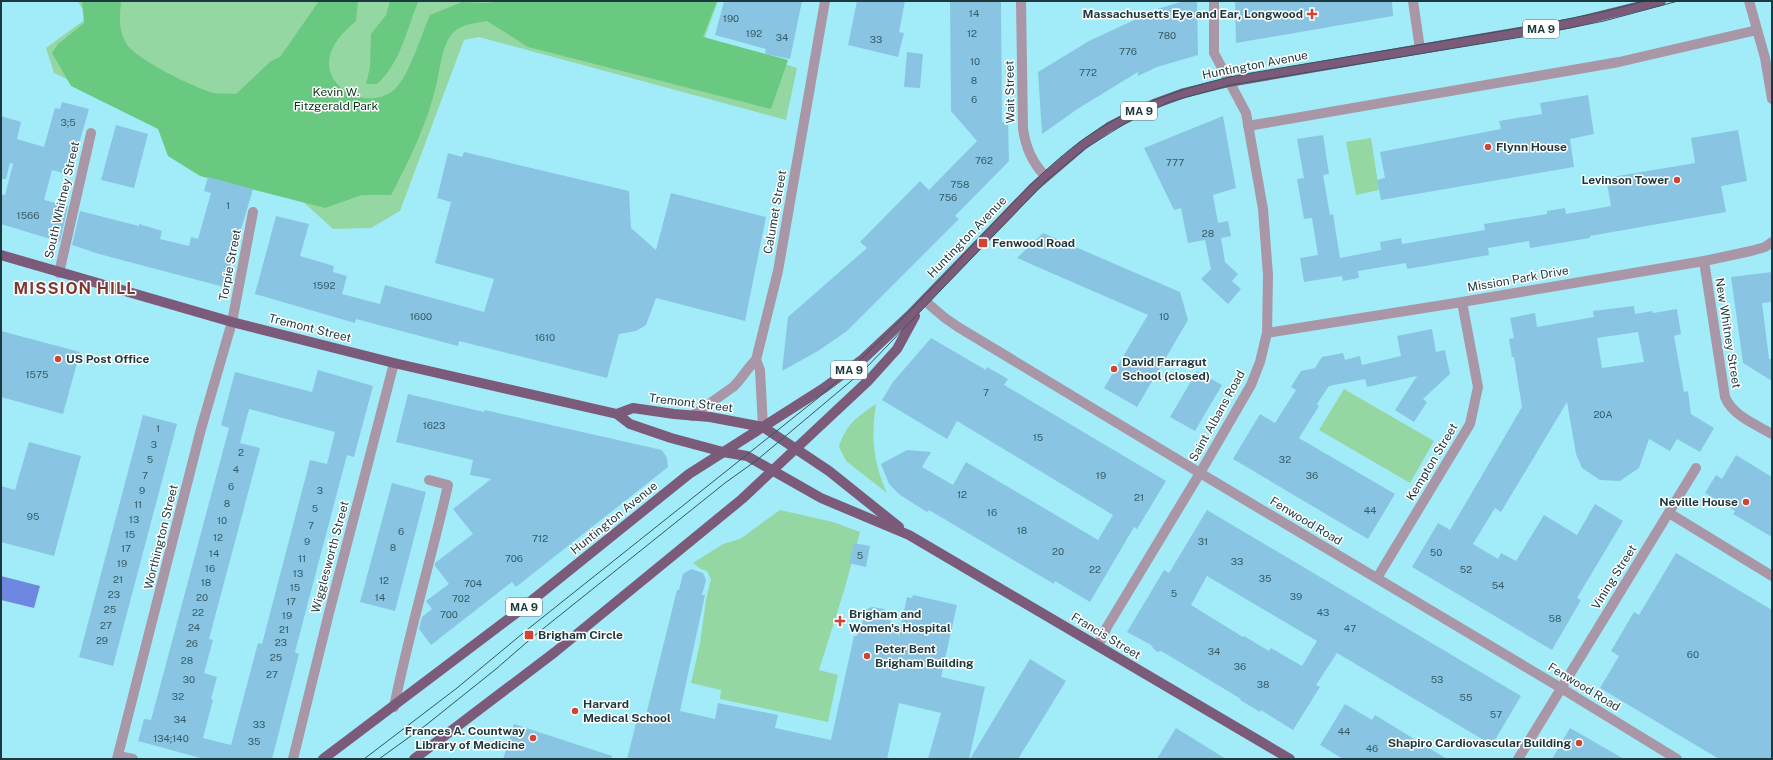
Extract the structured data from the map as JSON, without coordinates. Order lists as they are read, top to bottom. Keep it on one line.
{"streets":{"main road":["MA 9","Huntington Avenue","Tremont Street","Francis Street"],"street":["Wait Street","South Whitney Street","Calumet Street","Torpie Street","Mission Park Drive","New Whitney Street","Saint Albans Road","Kempton Street","Fenwood Road","Worthington Street","Wigglesworth Street","Vining Street"]},"crossings":[["Huntington Avenue","Wait Street"],["Huntington Avenue","Calumet Street"],["Huntington Avenue","Tremont Street"],["Huntington Avenue","Saint Albans Road"],["Huntington Avenue","Fenwood Road"],["Huntington Avenue","Francis Street"],["South Whitney Street","Tremont Street"],["Calumet Street","Tremont Street"],["Calumet Street","Francis Street"],["Torpie Street","Tremont Street"],["Torpie Street","Worthington Street"],["Mission Park Drive","New Whitney Street"],["Mission Park Drive","Saint Albans Road"],["Mission Park Drive","Kempton Street"],["Tremont Street","Worthington Street"],["Tremont Street","Wigglesworth Street"],["Tremont Street","Francis Street"],["Saint Albans Road","Fenwood Road"],["Saint Albans Road","Francis Street"],["Kempton Street","Fenwood Road"],["Fenwood Road","Vining Street"]],"districts":["MISSION HILL"],"parks":["Kevin W. Fitzgerald Park"],"places":{"health":["Massachusetts Eye and Ear, Longwood","Brigham and Women's Hospital"],"other":["Flynn House","Levinson Tower","US Post Office","David Farragut School (closed)","Neville House","Peter Bent Brigham Building","Harvard Medical School","Frances A. Countway Library of Medicine","Shapiro Cardiovascular Building"],"transit":["Fenwood Road","Brigham Circle"]},"house_numbers":["14","190","192","12","780","34","33","776","10","772","8","6","3;5","762","777","758","756","1","1566","28","1592","1600","10","1610","1575","7","20A","1623","1","15","3","2","5","32","4","7","19","36","6","9","3","12","21","8","11","5","44","16","95","13","10","7","18","6","15","12","712","9","31","8","17","20","50","14","5","11","706","33","19","16","22","52","13","35","21","12","18","704","54","15","5","23","39","20","14","702","17","25","22","43","700","19","58","27","24","47","21","29","23","26","34","60","25","28","36","27","30","53","38","32","55","57","34","33","44","134;140","35","46"]}
